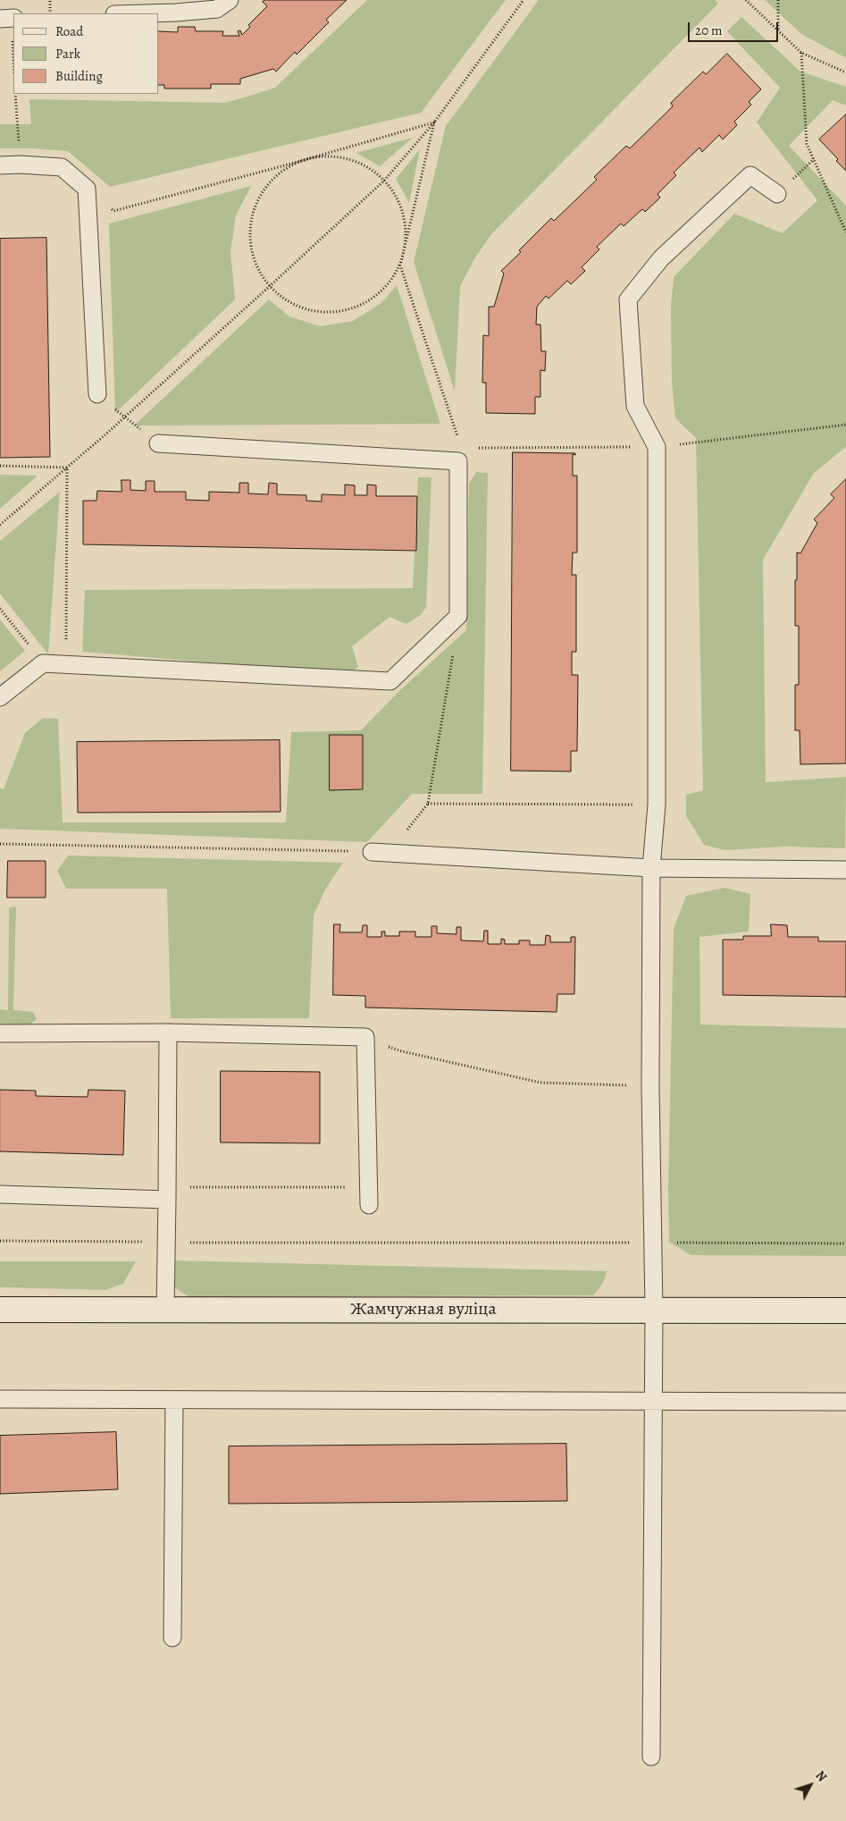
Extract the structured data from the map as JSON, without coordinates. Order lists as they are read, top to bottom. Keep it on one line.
{"streets":{"main road":["Жамчужная вуліца"]},"legend":["Road","Park","Building"],"scale_bar":"20 m","north":"top right"}
